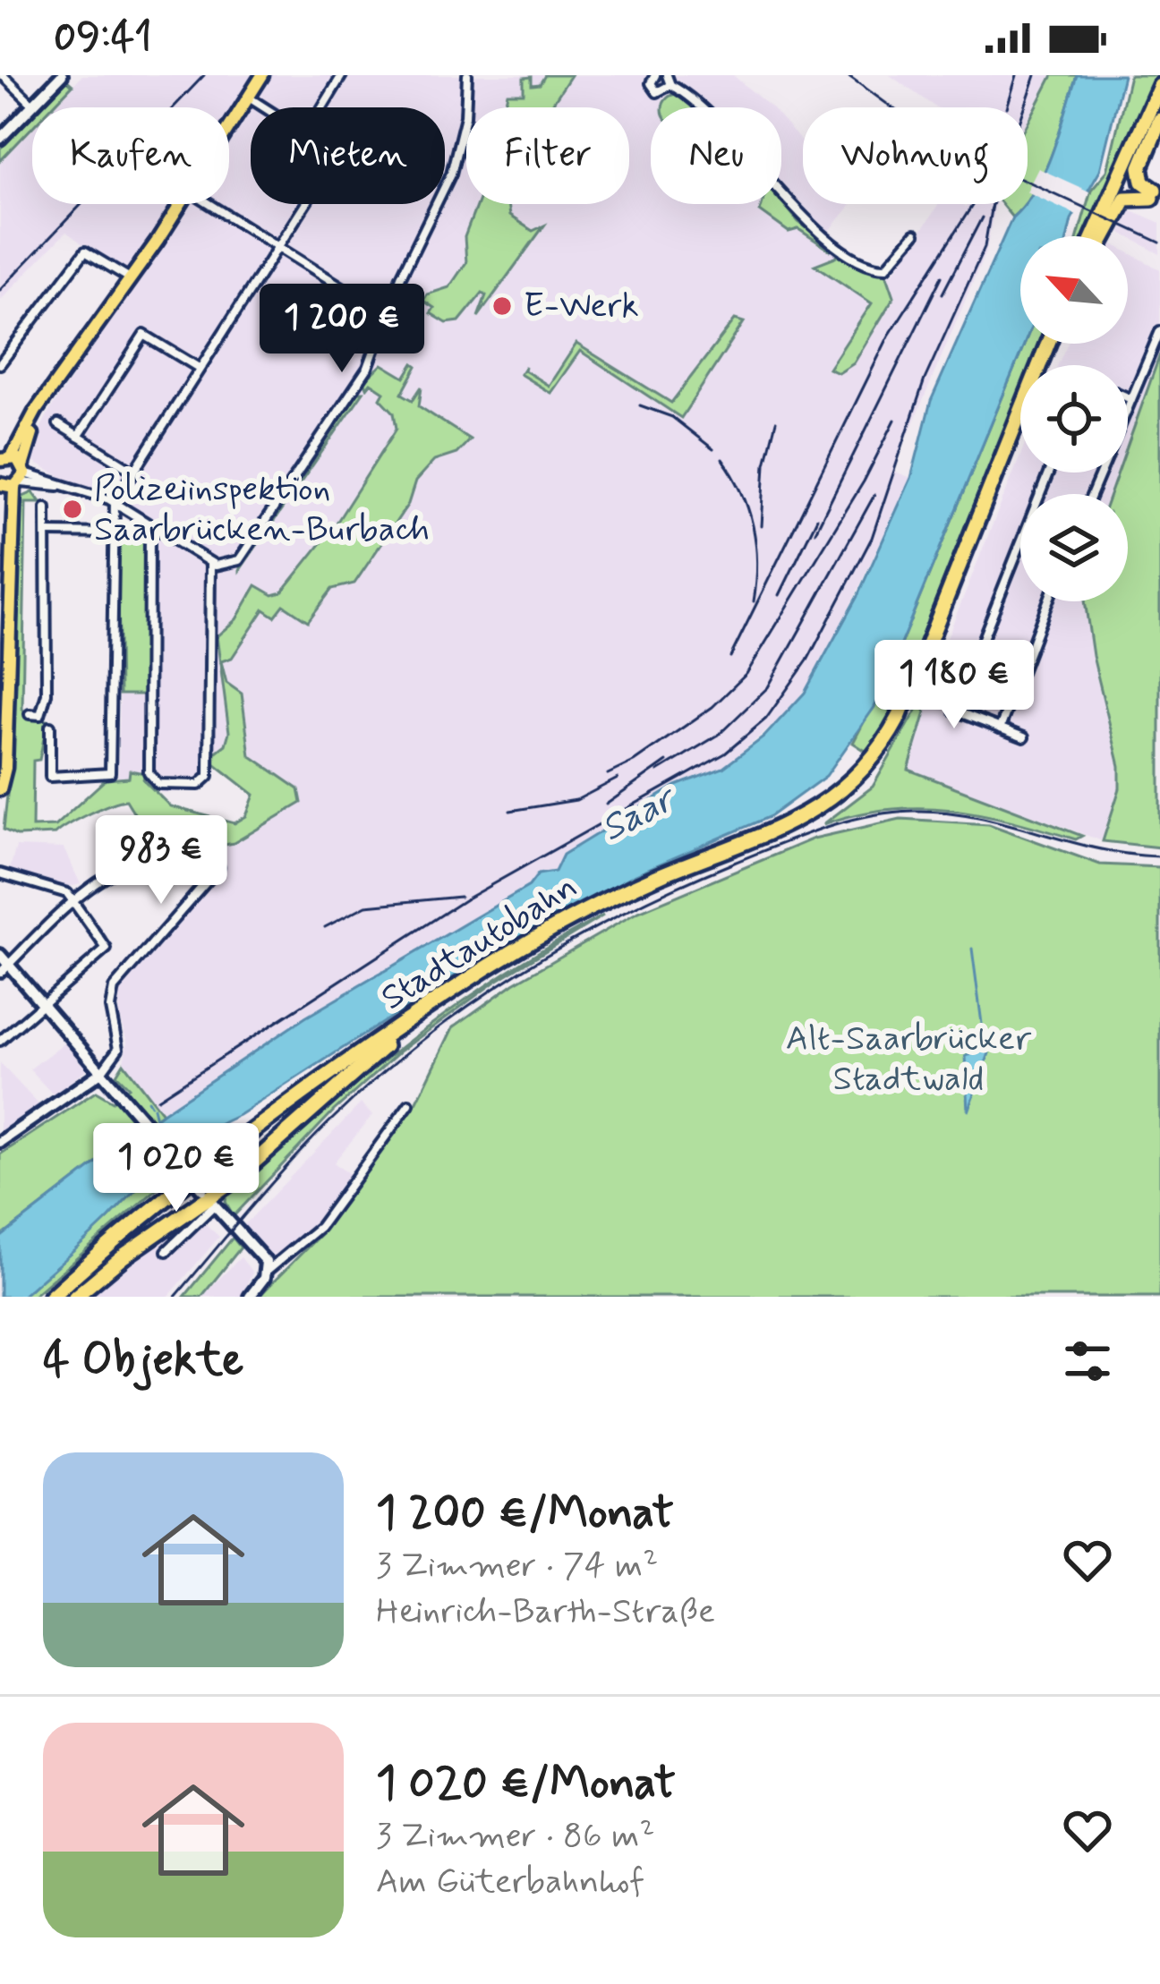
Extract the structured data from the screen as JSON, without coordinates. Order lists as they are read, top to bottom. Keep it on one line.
{"streets":{"highway":["Stadtautobahn"]},"water":["Saar"],"parks":["Alt-Saarbrücker Stadtwald"],"places":["E-Werk","Polizeiinspektion Saarbrücken-Burbach"],"north":"top left","page":{"status":"09:41","chip":["Kaufen","Mieten","Filter","Neu","Wohnung"],"price":["1 200 €","1 180 €","983 €","1 020 €"],"heading":"4 Objekte","list":[{"name":"1 200 €/Monat","note":"3 Zimmer · 74 m² · Heinrich-Barth-Straße"},{"name":"1 020 €/Monat","note":"3 Zimmer · 86 m² · Am Güterbahnhof"}]}}
